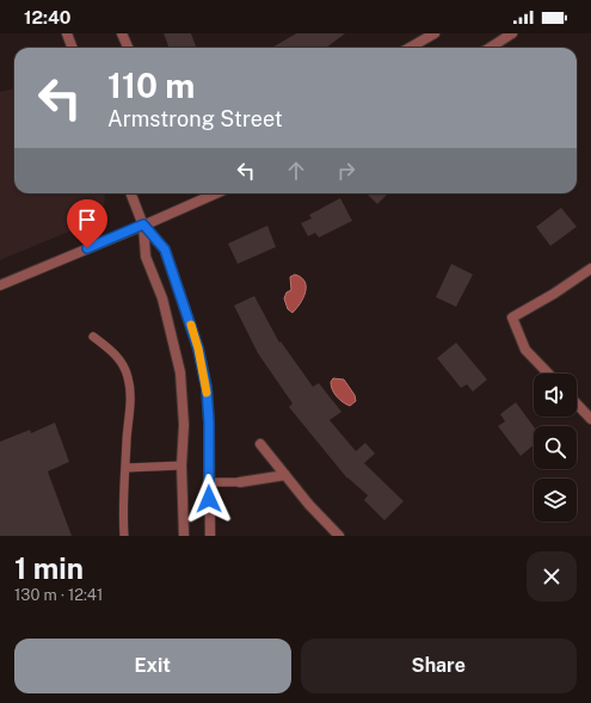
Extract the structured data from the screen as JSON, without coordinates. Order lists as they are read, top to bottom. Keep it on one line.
{"page":{"status":"12:40","turn":["110 m","Armstrong Street"],"heading":["1 min","130 m · 12:41"],"buttons":["Exit","Share"]}}
